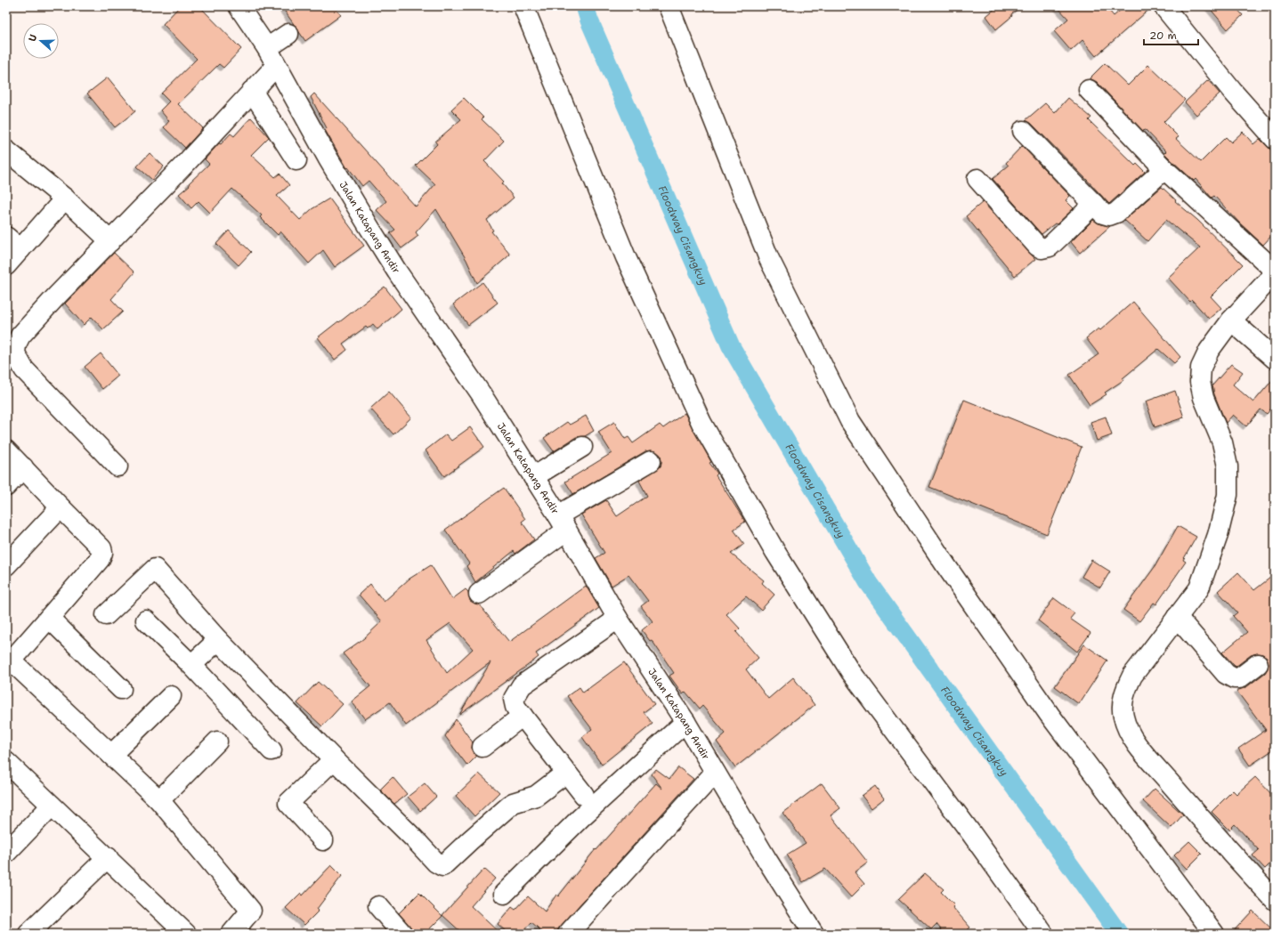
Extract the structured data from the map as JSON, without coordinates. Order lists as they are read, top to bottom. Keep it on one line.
{"streets":{"street":["Jalan Katapang Andir"]},"water":["Floodway Cisangkuy"],"scale_bar":"20 m","north":"left"}
